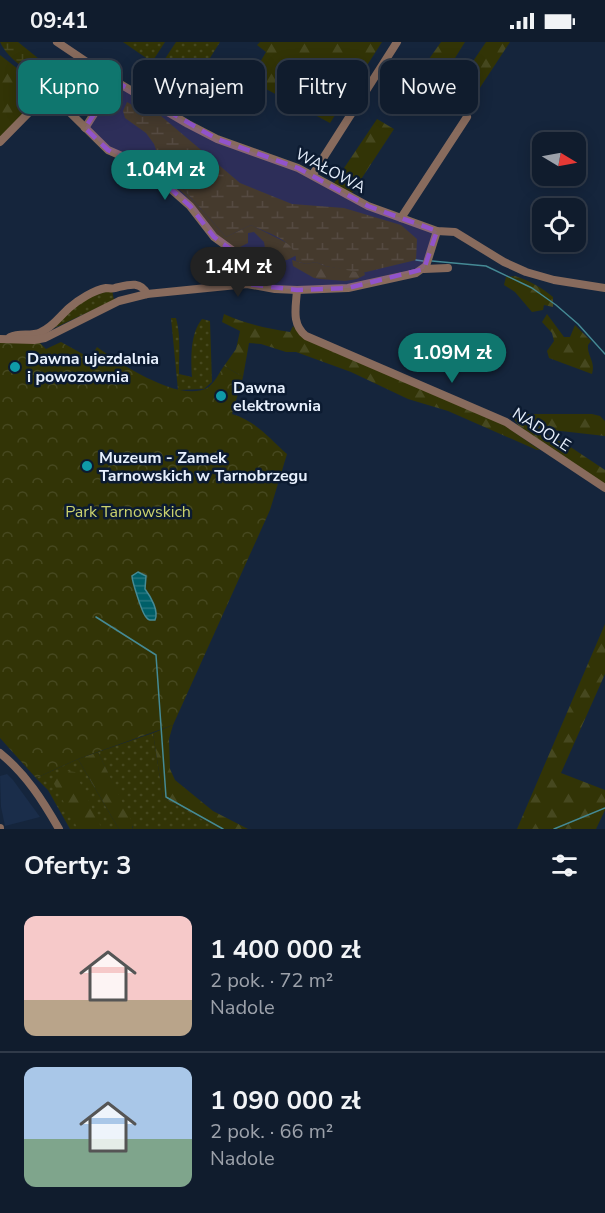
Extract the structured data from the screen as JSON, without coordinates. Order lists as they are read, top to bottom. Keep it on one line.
{"streets":{"street":["WAŁOWA","NADOLE"]},"parks":["Park Tarnowskich"],"places":["Dawna ujezdalnia i powozownia","Dawna elektrownia","Muzeum - Zamek Tarnowskich w Tarnobrzegu"],"north":"right","page":{"status":"09:41","chip":["Kupno","Wynajem","Filtry","Nowe"],"price":["1.04M zł","1.4M zł","1.09M zł"],"heading":"Oferty: 3","list":[{"name":"1 400 000 zł","note":"2 pok. · 72 m² · Nadole"},{"name":"1 090 000 zł","note":"2 pok. · 66 m² · Nadole"}]}}
